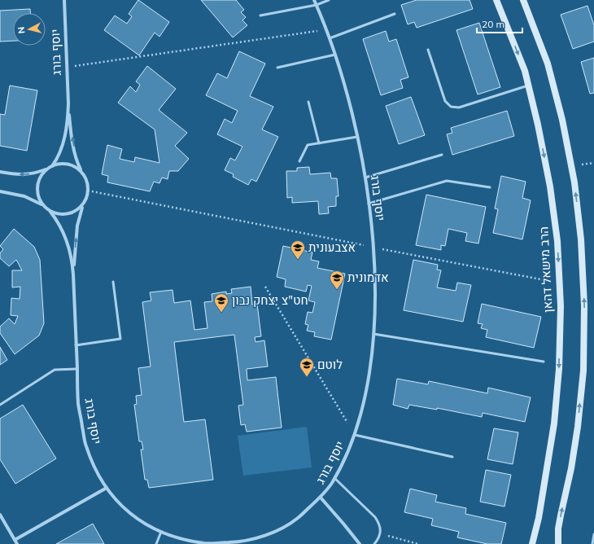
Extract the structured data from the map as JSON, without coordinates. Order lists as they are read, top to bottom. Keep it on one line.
{"streets":{"street":["יוסף בורג","הרב מישאל דהאן"]},"places":{"school or university":["אצבעונית","אדמונית","חט\"צ יצחק נבון","לוטם"]},"scale_bar":"20 m","north":"left"}
